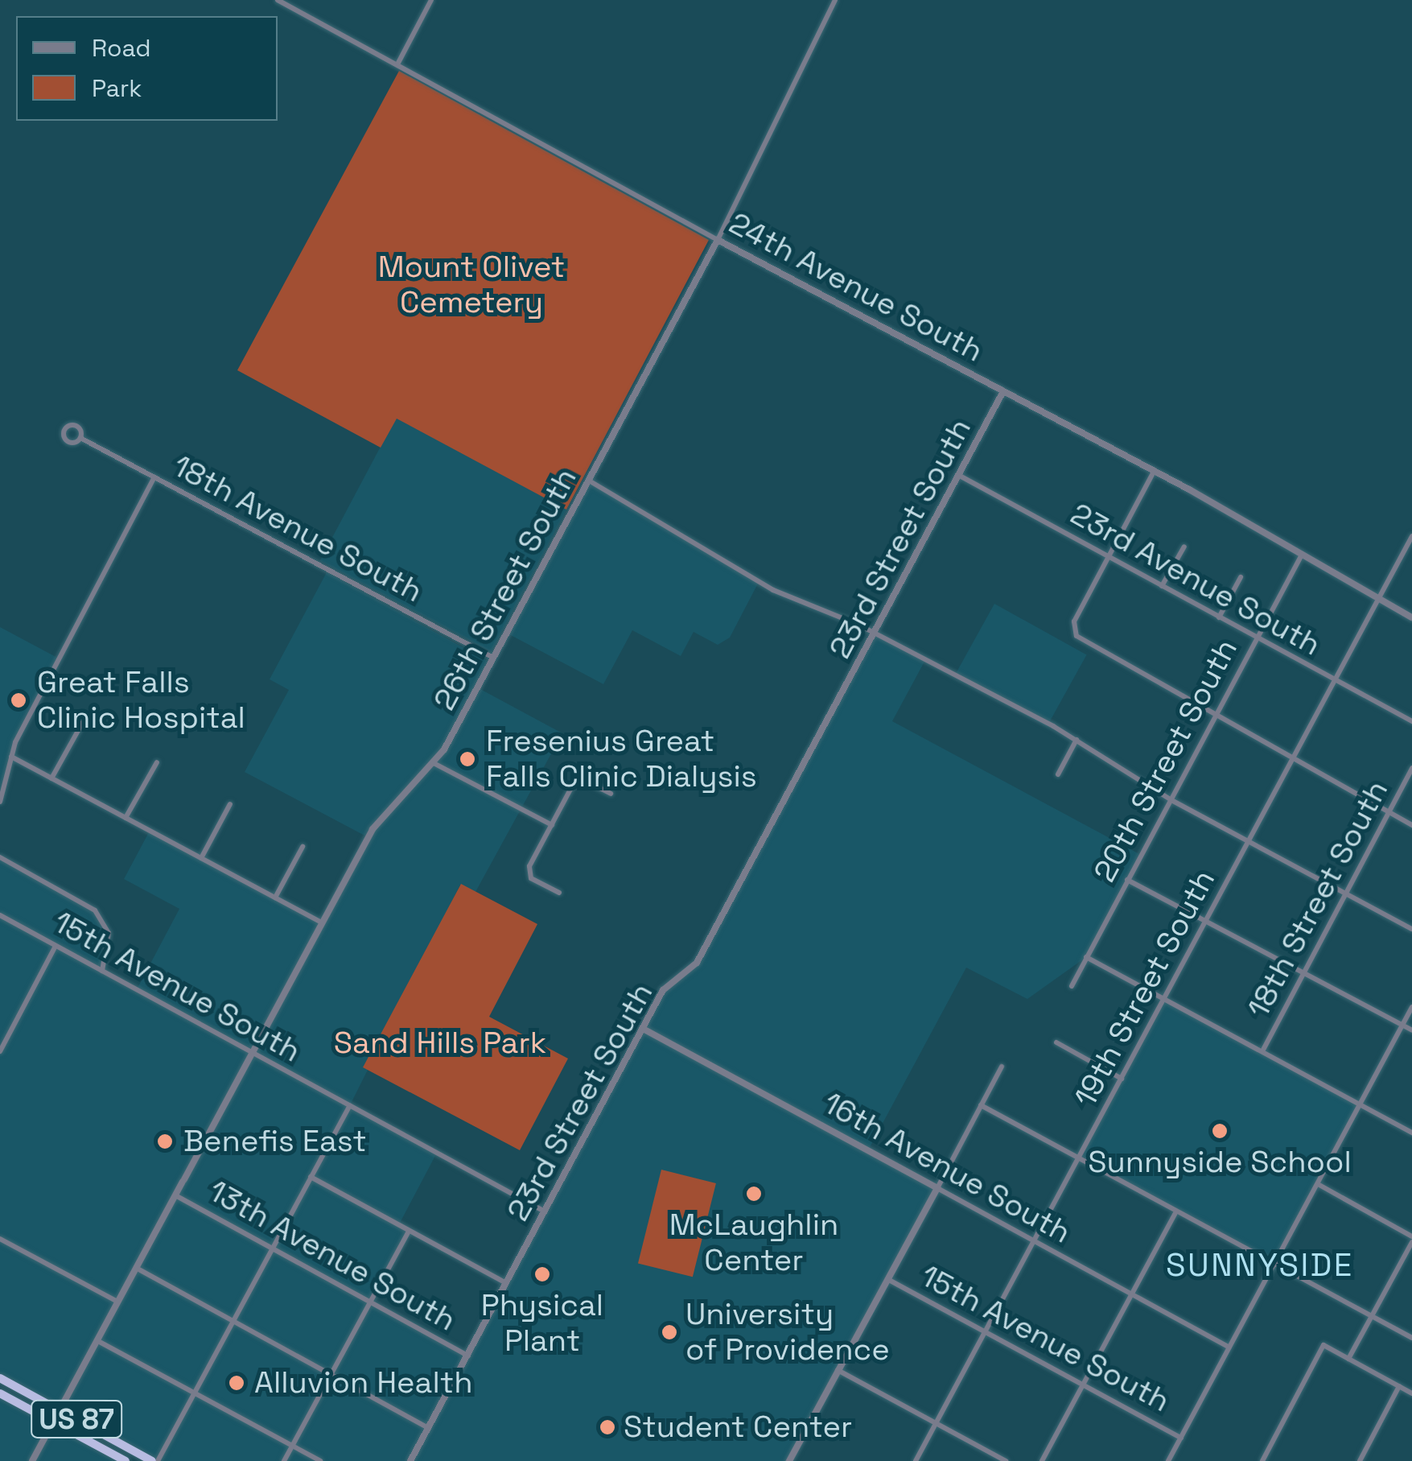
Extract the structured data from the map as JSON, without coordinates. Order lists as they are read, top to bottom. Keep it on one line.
{"streets":{"highway":["US 87"],"street":["24th Avenue South","18th Avenue South","23rd Street South","23rd Avenue South","26th Street South","20th Street South","18th Street South","15th Avenue South","19th Street South","16th Avenue South","13th Avenue South"]},"crossings":[["24th Avenue South","23rd Street South"],["24th Avenue South","26th Street South"],["24th Avenue South","20th Street South"],["24th Avenue South","19th Street South"],["18th Avenue South","26th Street South"],["23rd Street South","23rd Avenue South"],["23rd Street South","15th Avenue South"],["23rd Street South","16th Avenue South"],["23rd Street South","13th Avenue South"],["23rd Avenue South","20th Street South"],["23rd Avenue South","19th Street South"],["26th Street South","15th Avenue South"],["26th Street South","13th Avenue South"],["26th Street South","US 87"],["15th Avenue South","19th Street South"],["19th Street South","16th Avenue South"]],"districts":["SUNNYSIDE"],"parks":["Mount Olivet Cemetery","Sand Hills Park"],"places":["Great Falls Clinic Hospital","Fresenius Great Falls Clinic Dialysis","Sunnyside School","Benefis East","McLaughlin Center","Physical Plant","University of Providence","Alluvion Health","Student Center"],"legend":["Road","Park"]}
